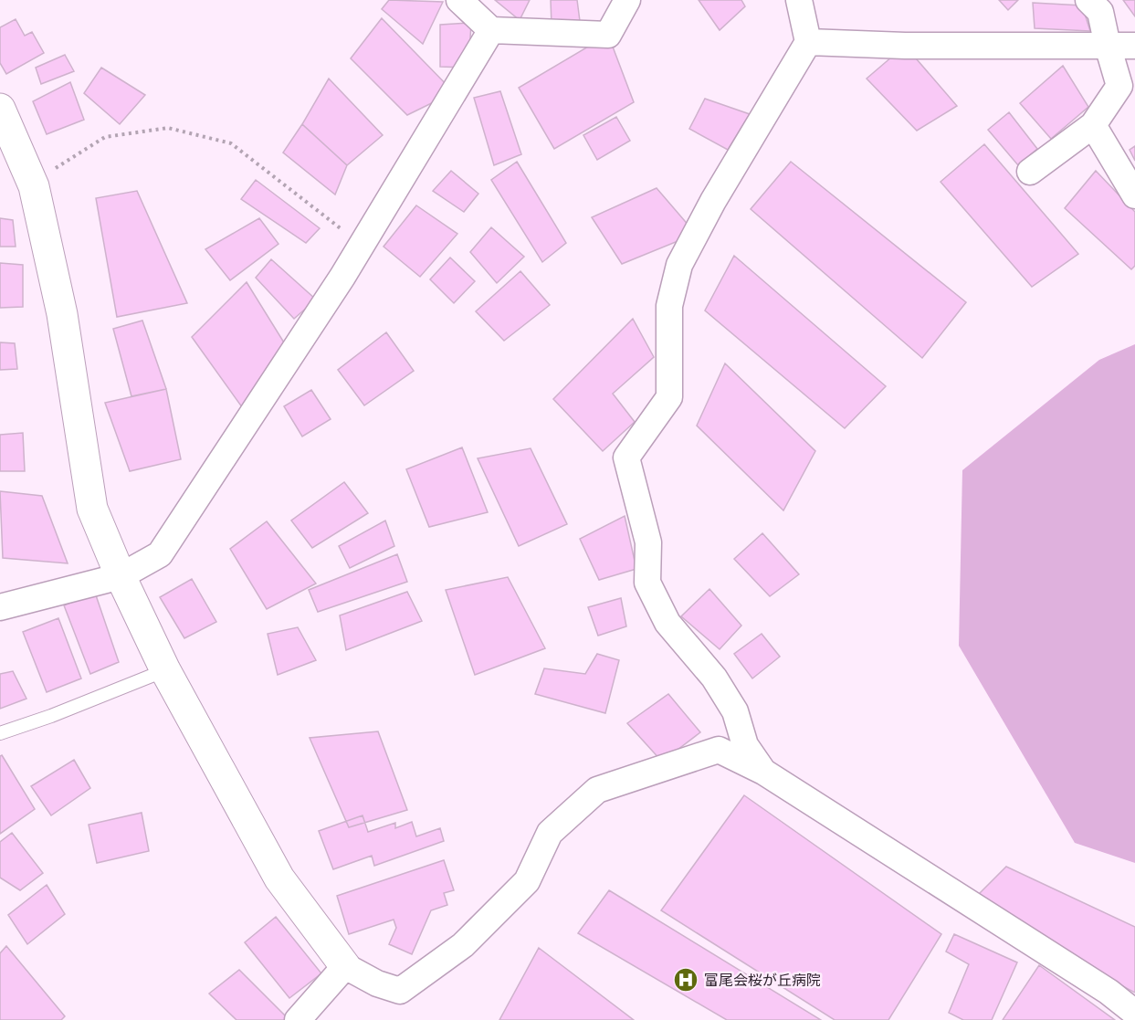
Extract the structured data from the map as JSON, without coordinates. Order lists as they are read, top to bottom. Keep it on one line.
{"places":{"hospital":["富尾会桜が丘病院"]}}
